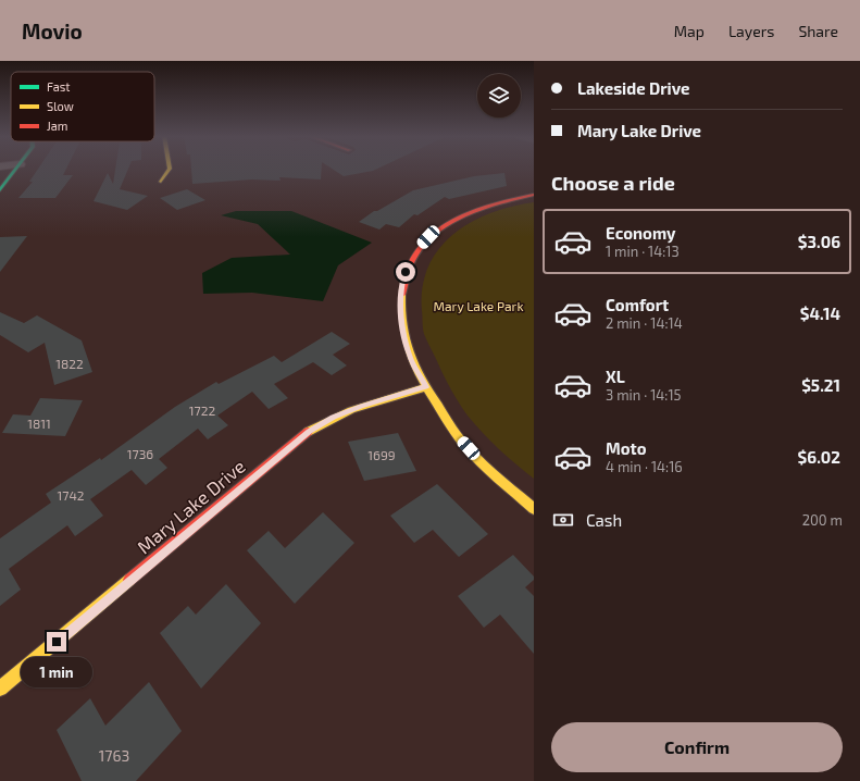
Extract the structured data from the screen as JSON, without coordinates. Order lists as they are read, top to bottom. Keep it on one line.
{"streets":{"street":["Mary Lake Drive"]},"parks":["Mary Lake Park"],"house_numbers":["1822","1722","1811","1736","1699","1742","1763"],"legend":["Fast","Slow","Jam"],"page":{"header":"Movio","nav":["Map","Layers","Share"],"banner":["Lakeside Drive","Mary Lake Drive"],"heading":"Choose a ride","list":[{"name":"Economy","note":"1 min · 14:13","value":"$3.06"},{"name":"Comfort","note":"2 min · 14:14","value":"$4.14"},{"name":"XL","note":"3 min · 14:15","value":"$5.21"},{"name":"Moto","note":"4 min · 14:16","value":"$6.02"}],"pay":["Cash","200 m"],"bubble":"1 min","buttons":"Confirm"}}
